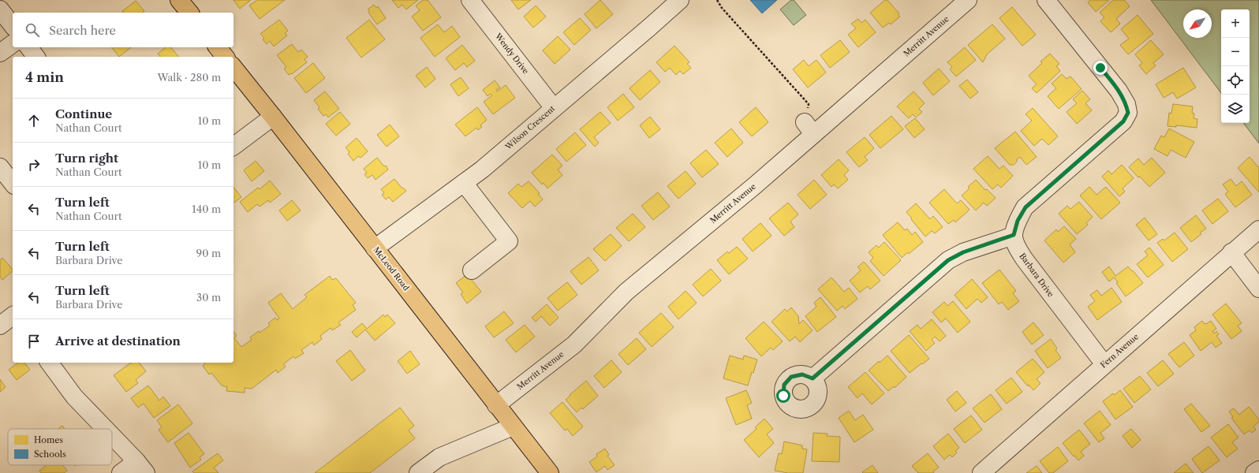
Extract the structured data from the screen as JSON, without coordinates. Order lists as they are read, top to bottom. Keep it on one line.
{"streets":{"main road":["McLeod Road"],"street":["Merritt Avenue","Wendy Drive","Wilson Crescent","Barbara Drive","Fern Avenue"]},"crossings":[["Merritt Avenue","McLeod Road"],["Wendy Drive","Wilson Crescent"],["Wilson Crescent","McLeod Road"],["Barbara Drive","Fern Avenue"]],"legend":["Homes","Schools"],"north":"bottom left","page":{"map_buttons":["+","−"],"search":"Search here","heading":["4 min","Walk · 280 m"],"list":[["Continue","Nathan Court","10 m"],["Turn right","Nathan Court","10 m"],["Turn left","Nathan Court","140 m"],["Turn left","Barbara Drive","90 m"],["Turn left","Barbara Drive","30 m"],"Arrive at destination"]}}
